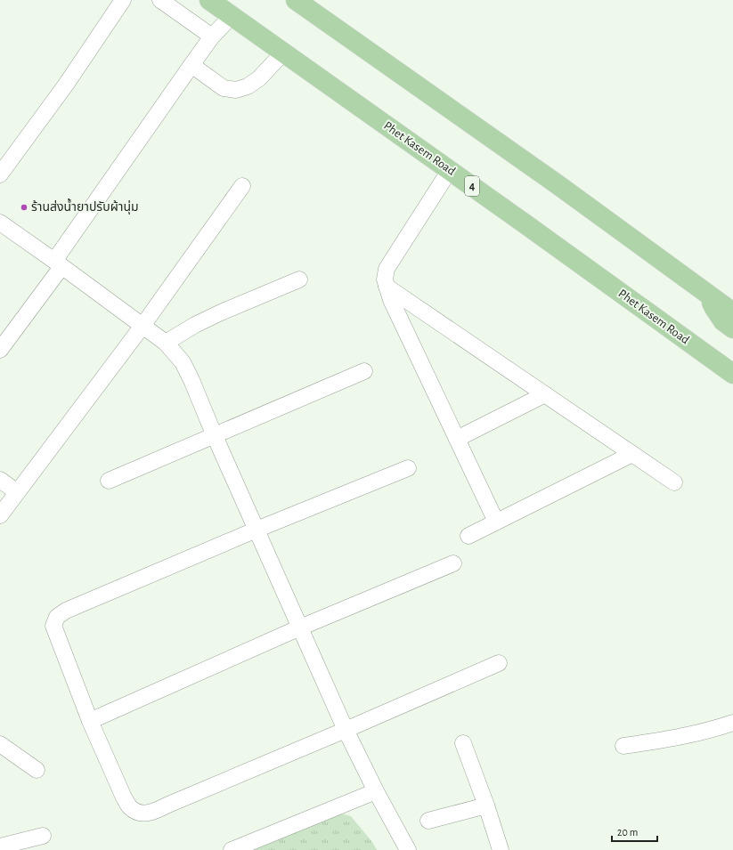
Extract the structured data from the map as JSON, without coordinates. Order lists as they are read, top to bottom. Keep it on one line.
{"streets":{"main road":["Phet Kasem Road","4"]},"places":["ร้านส่งน้ำยาปรับผ้านุ่ม"],"scale_bar":"20 m"}
